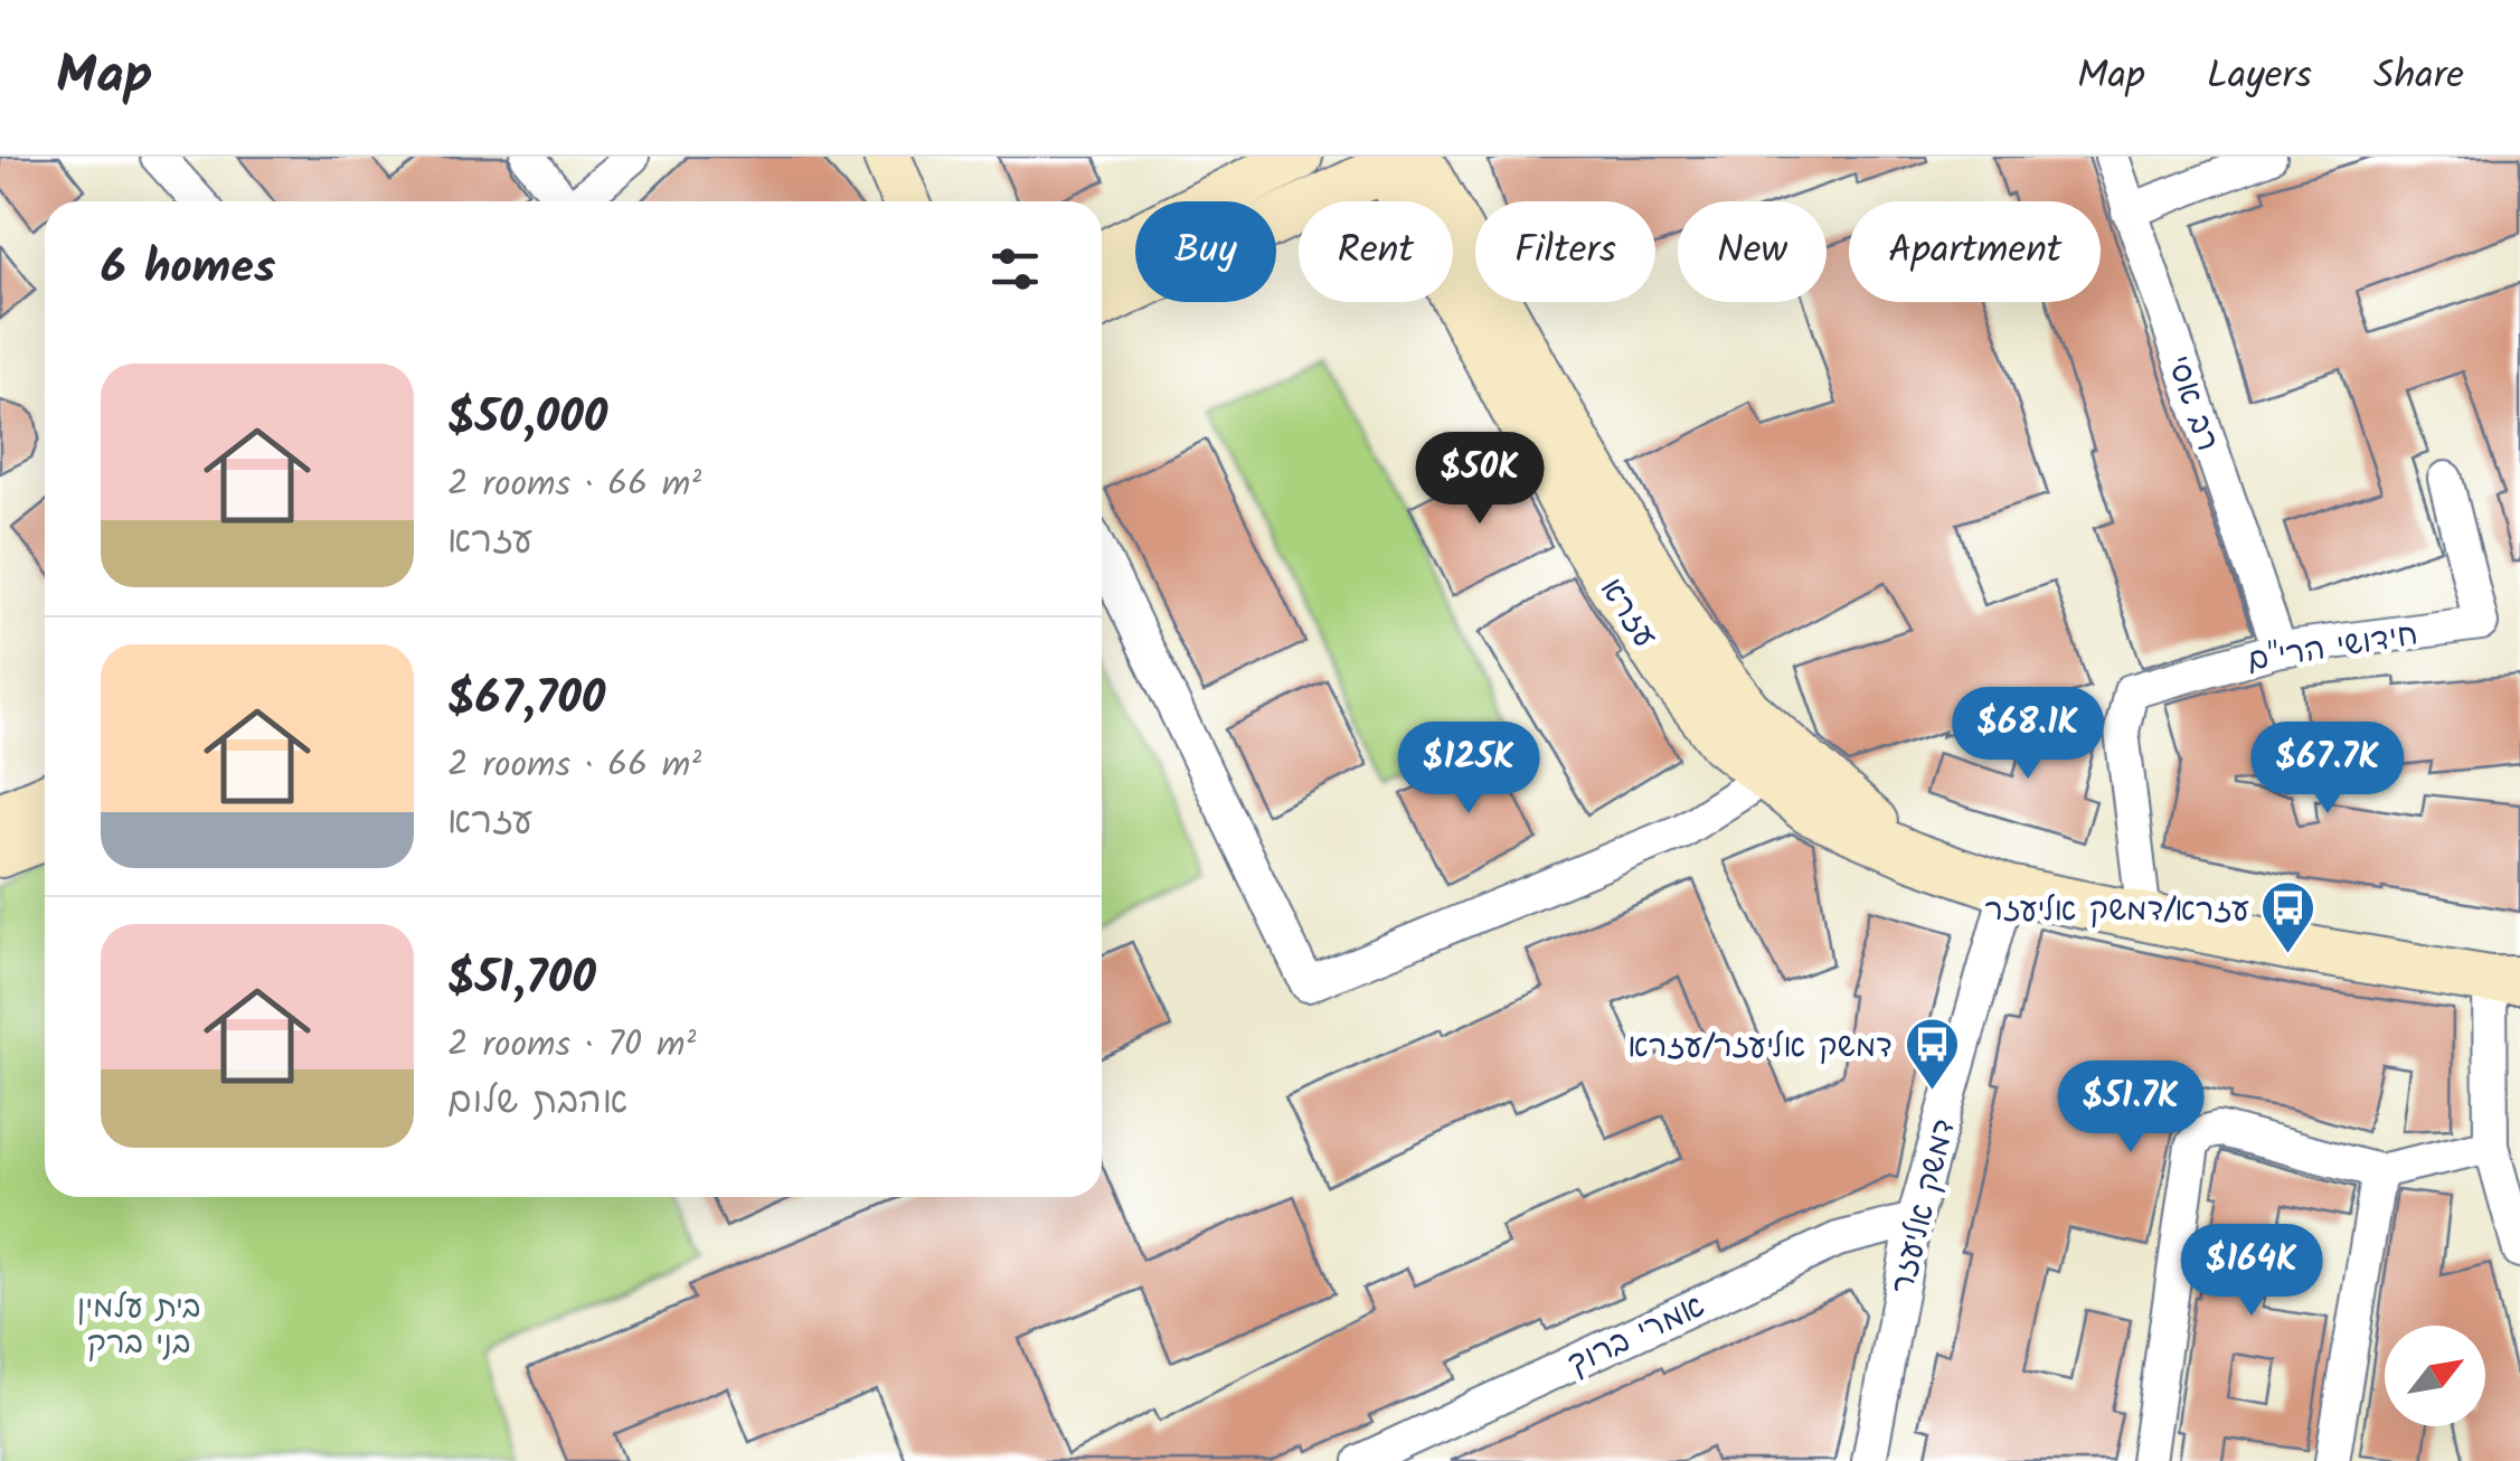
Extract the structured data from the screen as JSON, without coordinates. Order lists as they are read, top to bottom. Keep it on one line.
{"streets":{"street":["רב אסי","עזרא","חידושי הרי\"ם","דמשק אליעזר","אמרי ברוך"]},"crossings":[["רב אסי","חידושי הרי\"ם"],["עזרא","חידושי הרי\"ם"],["עזרא","דמשק אליעזר"],["דמשק אליעזר","אמרי ברוך"]],"parks":["בית עלמין בני ברק"],"places":{"bus stop":["עזרא/דמשק אליעזר","דמשק אליעזר/עזרא"]},"north":"top right","page":{"header":"Map","nav":["Map","Layers","Share"],"chip":["Buy","Rent","Filters","New","Apartment"],"heading":"6 homes","list":[{"name":"$50,000","note":"2 rooms · 66 m² · עזרא"},{"name":"$67,700","note":"2 rooms · 66 m² · עזרא"},{"name":"$51,700","note":"2 rooms · 70 m² · אהבת שלום"}],"price":["$50K","$68.1K","$125K","$67.7K","$51.7K","$164K"]}}
